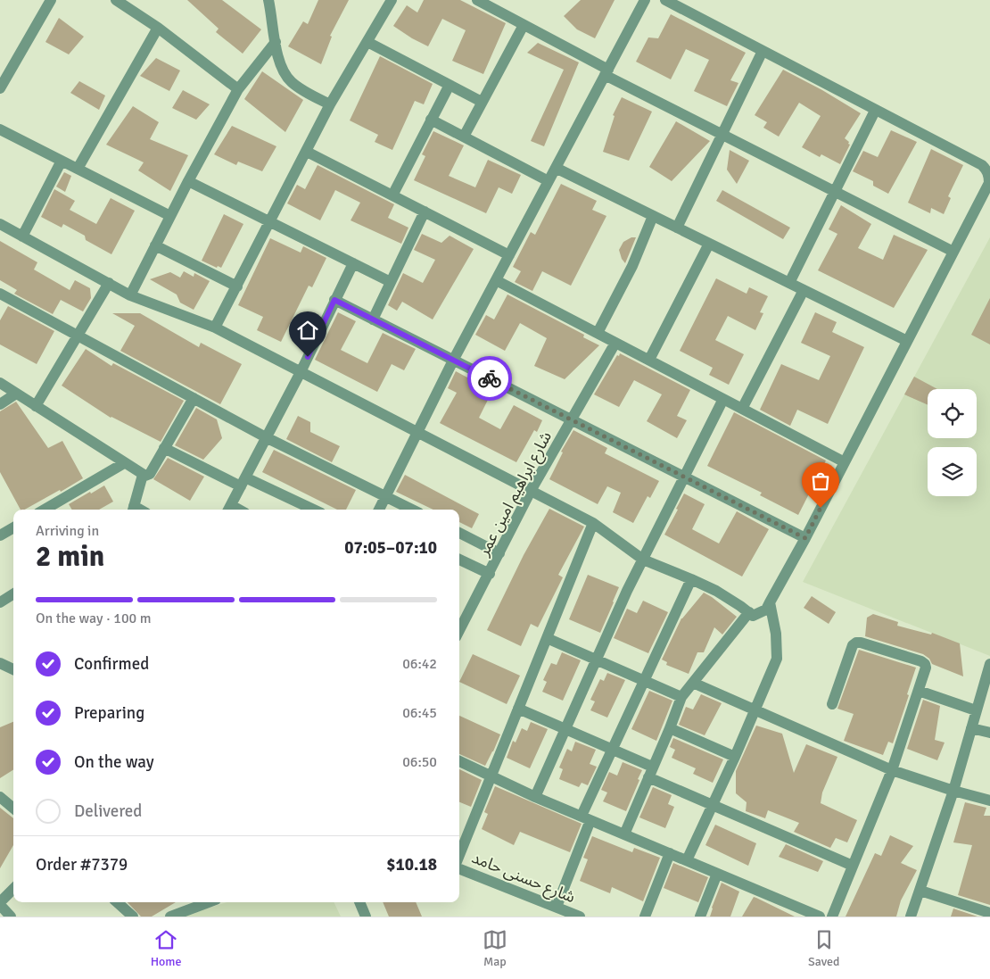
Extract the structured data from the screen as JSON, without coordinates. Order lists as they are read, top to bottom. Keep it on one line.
{"streets":{"street":["شارع ابراهيم امين عمر","شارع حسنى حامد"]},"page":{"heading":["2 min","Arriving in","07:05–07:10"],"panel":["Order #7379","$10.18"],"bar":"On the way · 100 m","list":[["Confirmed","06:42"],["Preparing","06:45"],["On the way","06:50"],"Delivered"],"tabs":["Home","Map","Saved"]}}
